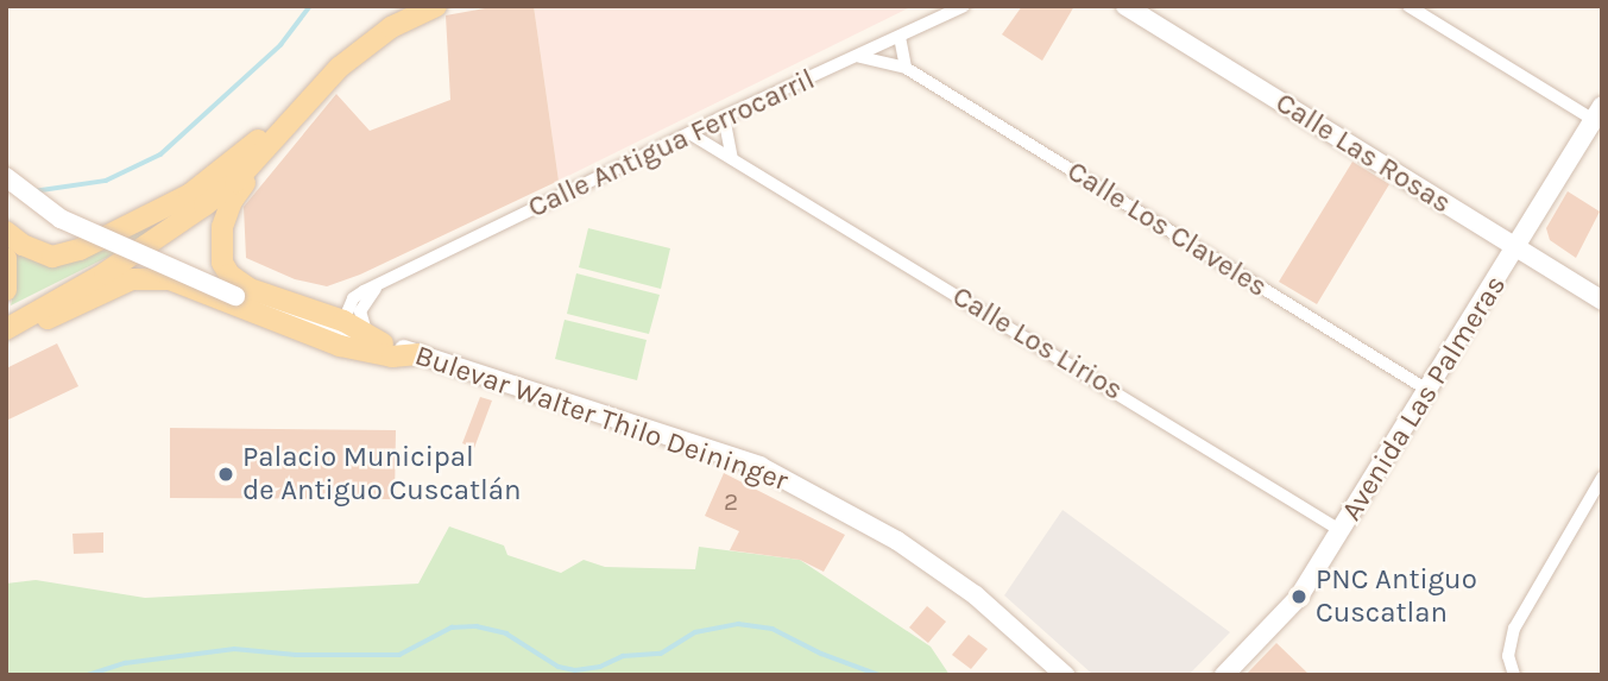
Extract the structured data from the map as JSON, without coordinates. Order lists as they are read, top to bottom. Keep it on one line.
{"streets":{"street":["Calle Antigua Ferrocarril","Calle Las Rosas","Calle Los Claveles","Calle Los Lirios","Avenida Las Palmeras","Bulevar Walter Thilo Deininger"]},"crossings":[["Calle Antigua Ferrocarril","Calle Los Claveles"],["Calle Antigua Ferrocarril","Calle Los Lirios"],["Calle Las Rosas","Avenida Las Palmeras"],["Calle Los Claveles","Avenida Las Palmeras"],["Calle Los Lirios","Avenida Las Palmeras"]],"places":["Palacio Municipal de Antiguo Cuscatlán","PNC Antiguo Cuscatlan"],"house_numbers":["2"]}
